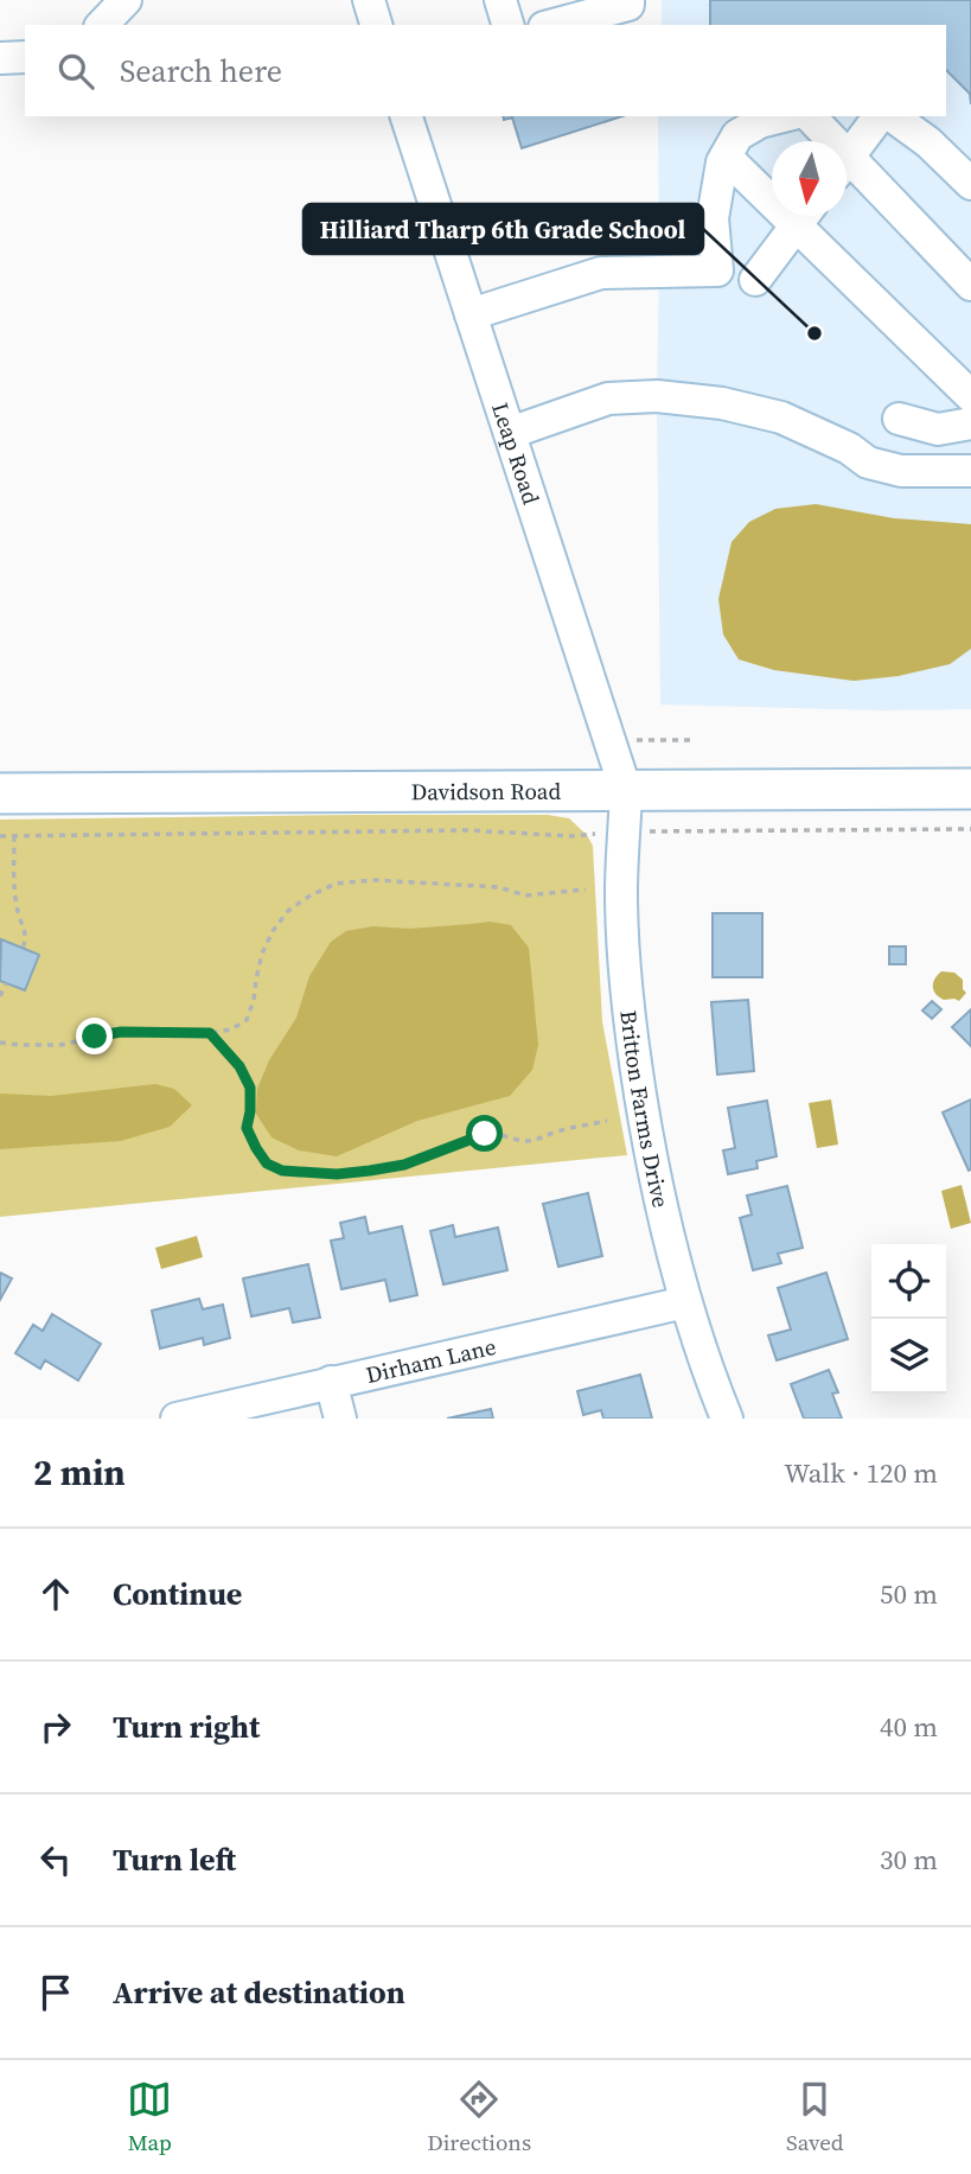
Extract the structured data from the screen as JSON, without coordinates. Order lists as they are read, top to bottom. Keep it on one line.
{"streets":{"main road":["Davidson Road"],"street":["Leap Road","Britton Farms Drive","Dirham Lane"]},"crossings":[["Leap Road","Davidson Road"],["Leap Road","Britton Farms Drive"],["Davidson Road","Britton Farms Drive"],["Britton Farms Drive","Dirham Lane"]],"places":["Hilliard Tharp 6th Grade School"],"north":"bottom","page":{"search":"Search here","heading":["2 min","Walk · 120 m"],"list":[["Continue","50 m"],["Turn right","40 m"],["Turn left","30 m"],"Arrive at destination"],"nav":["Map","Directions","Saved"]}}
